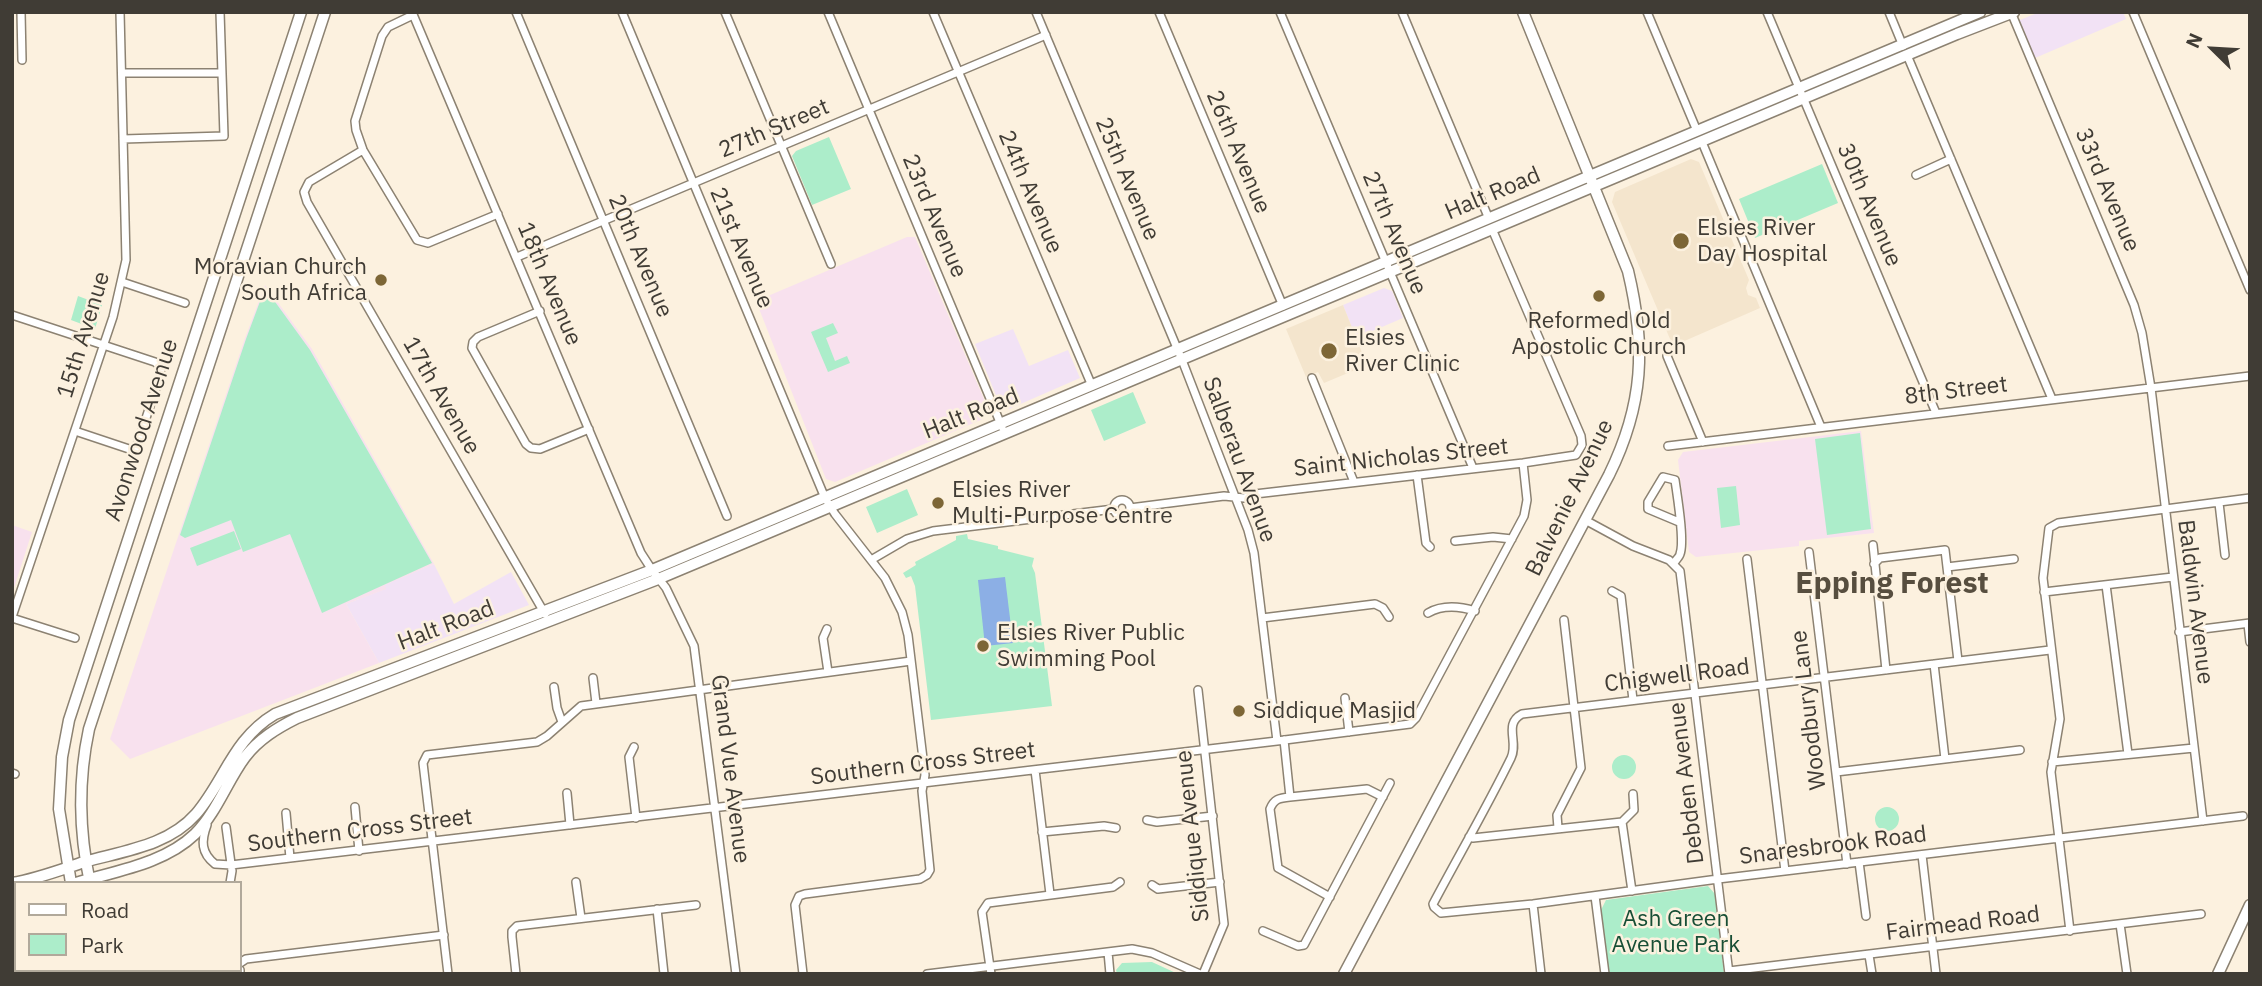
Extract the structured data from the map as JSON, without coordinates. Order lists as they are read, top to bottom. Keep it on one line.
{"streets":{"street":["27th Street","26th Avenue","25th Avenue","33rd Avenue","24th Avenue","Halt Road","30th Avenue","23rd Avenue","27th Avenue","21st Avenue","20th Avenue","18th Avenue","15th Avenue","8th Street","17th Avenue","Avonwood Avenue","Saint Nicholas Street","Salberau Avenue","Balvenie Avenue","Baldwin Avenue","Chigwell Road","Woodbury Lane","Southern Cross Street","Grand Vue Avenue","Debden Avenue","Siddique Avenue","Snaresbrook Road","Fairmead Road"]},"crossings":[["27th Street","25th Avenue"],["27th Street","24th Avenue"],["27th Street","23rd Avenue"],["27th Street","21st Avenue"],["27th Street","20th Avenue"],["27th Street","18th Avenue"],["26th Avenue","Halt Road"],["25th Avenue","Halt Road"],["25th Avenue","Salberau Avenue"],["33rd Avenue","Halt Road"],["33rd Avenue","8th Street"],["33rd Avenue","Baldwin Avenue"],["24th Avenue","Halt Road"],["Halt Road","30th Avenue"],["Halt Road","23rd Avenue"],["Halt Road","27th Avenue"],["Halt Road","21st Avenue"],["Halt Road","18th Avenue"],["Halt Road","17th Avenue"],["Halt Road","Avonwood Avenue"],["Halt Road","Saint Nicholas Street"],["Halt Road","Salberau Avenue"],["Halt Road","Balvenie Avenue"],["Halt Road","Southern Cross Street"],["Halt Road","Grand Vue Avenue"],["30th Avenue","8th Street"],["27th Avenue","Saint Nicholas Street"],["21st Avenue","Southern Cross Street"],["18th Avenue","Grand Vue Avenue"],["8th Street","Baldwin Avenue"],["Saint Nicholas Street","Salberau Avenue"],["Saint Nicholas Street","Southern Cross Street"],["Salberau Avenue","Southern Cross Street"],["Baldwin Avenue","Snaresbrook Road"],["Chigwell Road","Woodbury Lane"],["Chigwell Road","Debden Avenue"],["Chigwell Road","Snaresbrook Road"],["Woodbury Lane","Snaresbrook Road"],["Southern Cross Street","Grand Vue Avenue"],["Southern Cross Street","Siddique Avenue"],["Debden Avenue","Snaresbrook Road"],["Debden Avenue","Fairmead Road"]],"districts":["Epping Forest"],"parks":["Ash Green Avenue Park"],"places":["Elsies River Day Hospital","Moravian Church South Africa","Reformed Old Apostolic Church","Elsies River Clinic","Elsies River Multi-Purpose Centre","Elsies River Public Swimming Pool","Siddique Masjid"],"legend":["Road","Park"],"north":"top left"}
